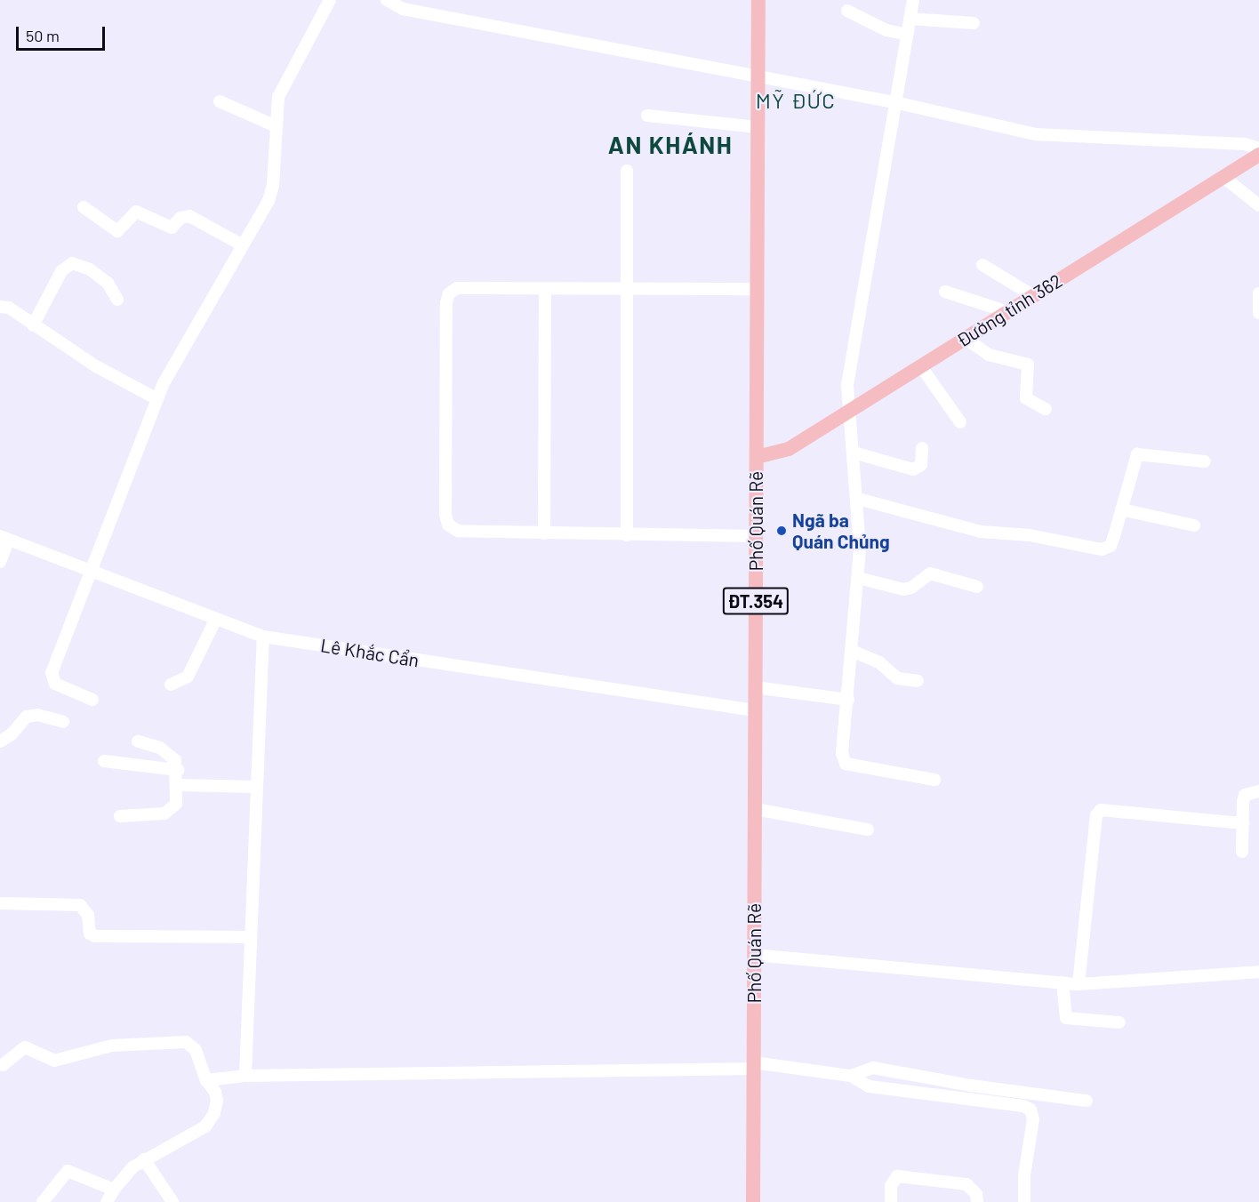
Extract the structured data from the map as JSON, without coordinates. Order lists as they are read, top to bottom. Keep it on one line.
{"streets":{"main road":["Đường tỉnh 362","Phố Quán Rẽ","ĐT.354"],"street":["Lê Khắc Cẩn"]},"crossings":[["Đường tỉnh 362","Phố Quán Rẽ"],["Phố Quán Rẽ","Lê Khắc Cẩn"]],"districts":["MỸ ĐỨC","AN KHÁNH"],"places":["Ngã ba Quán Chủng"],"scale_bar":"50 m"}
